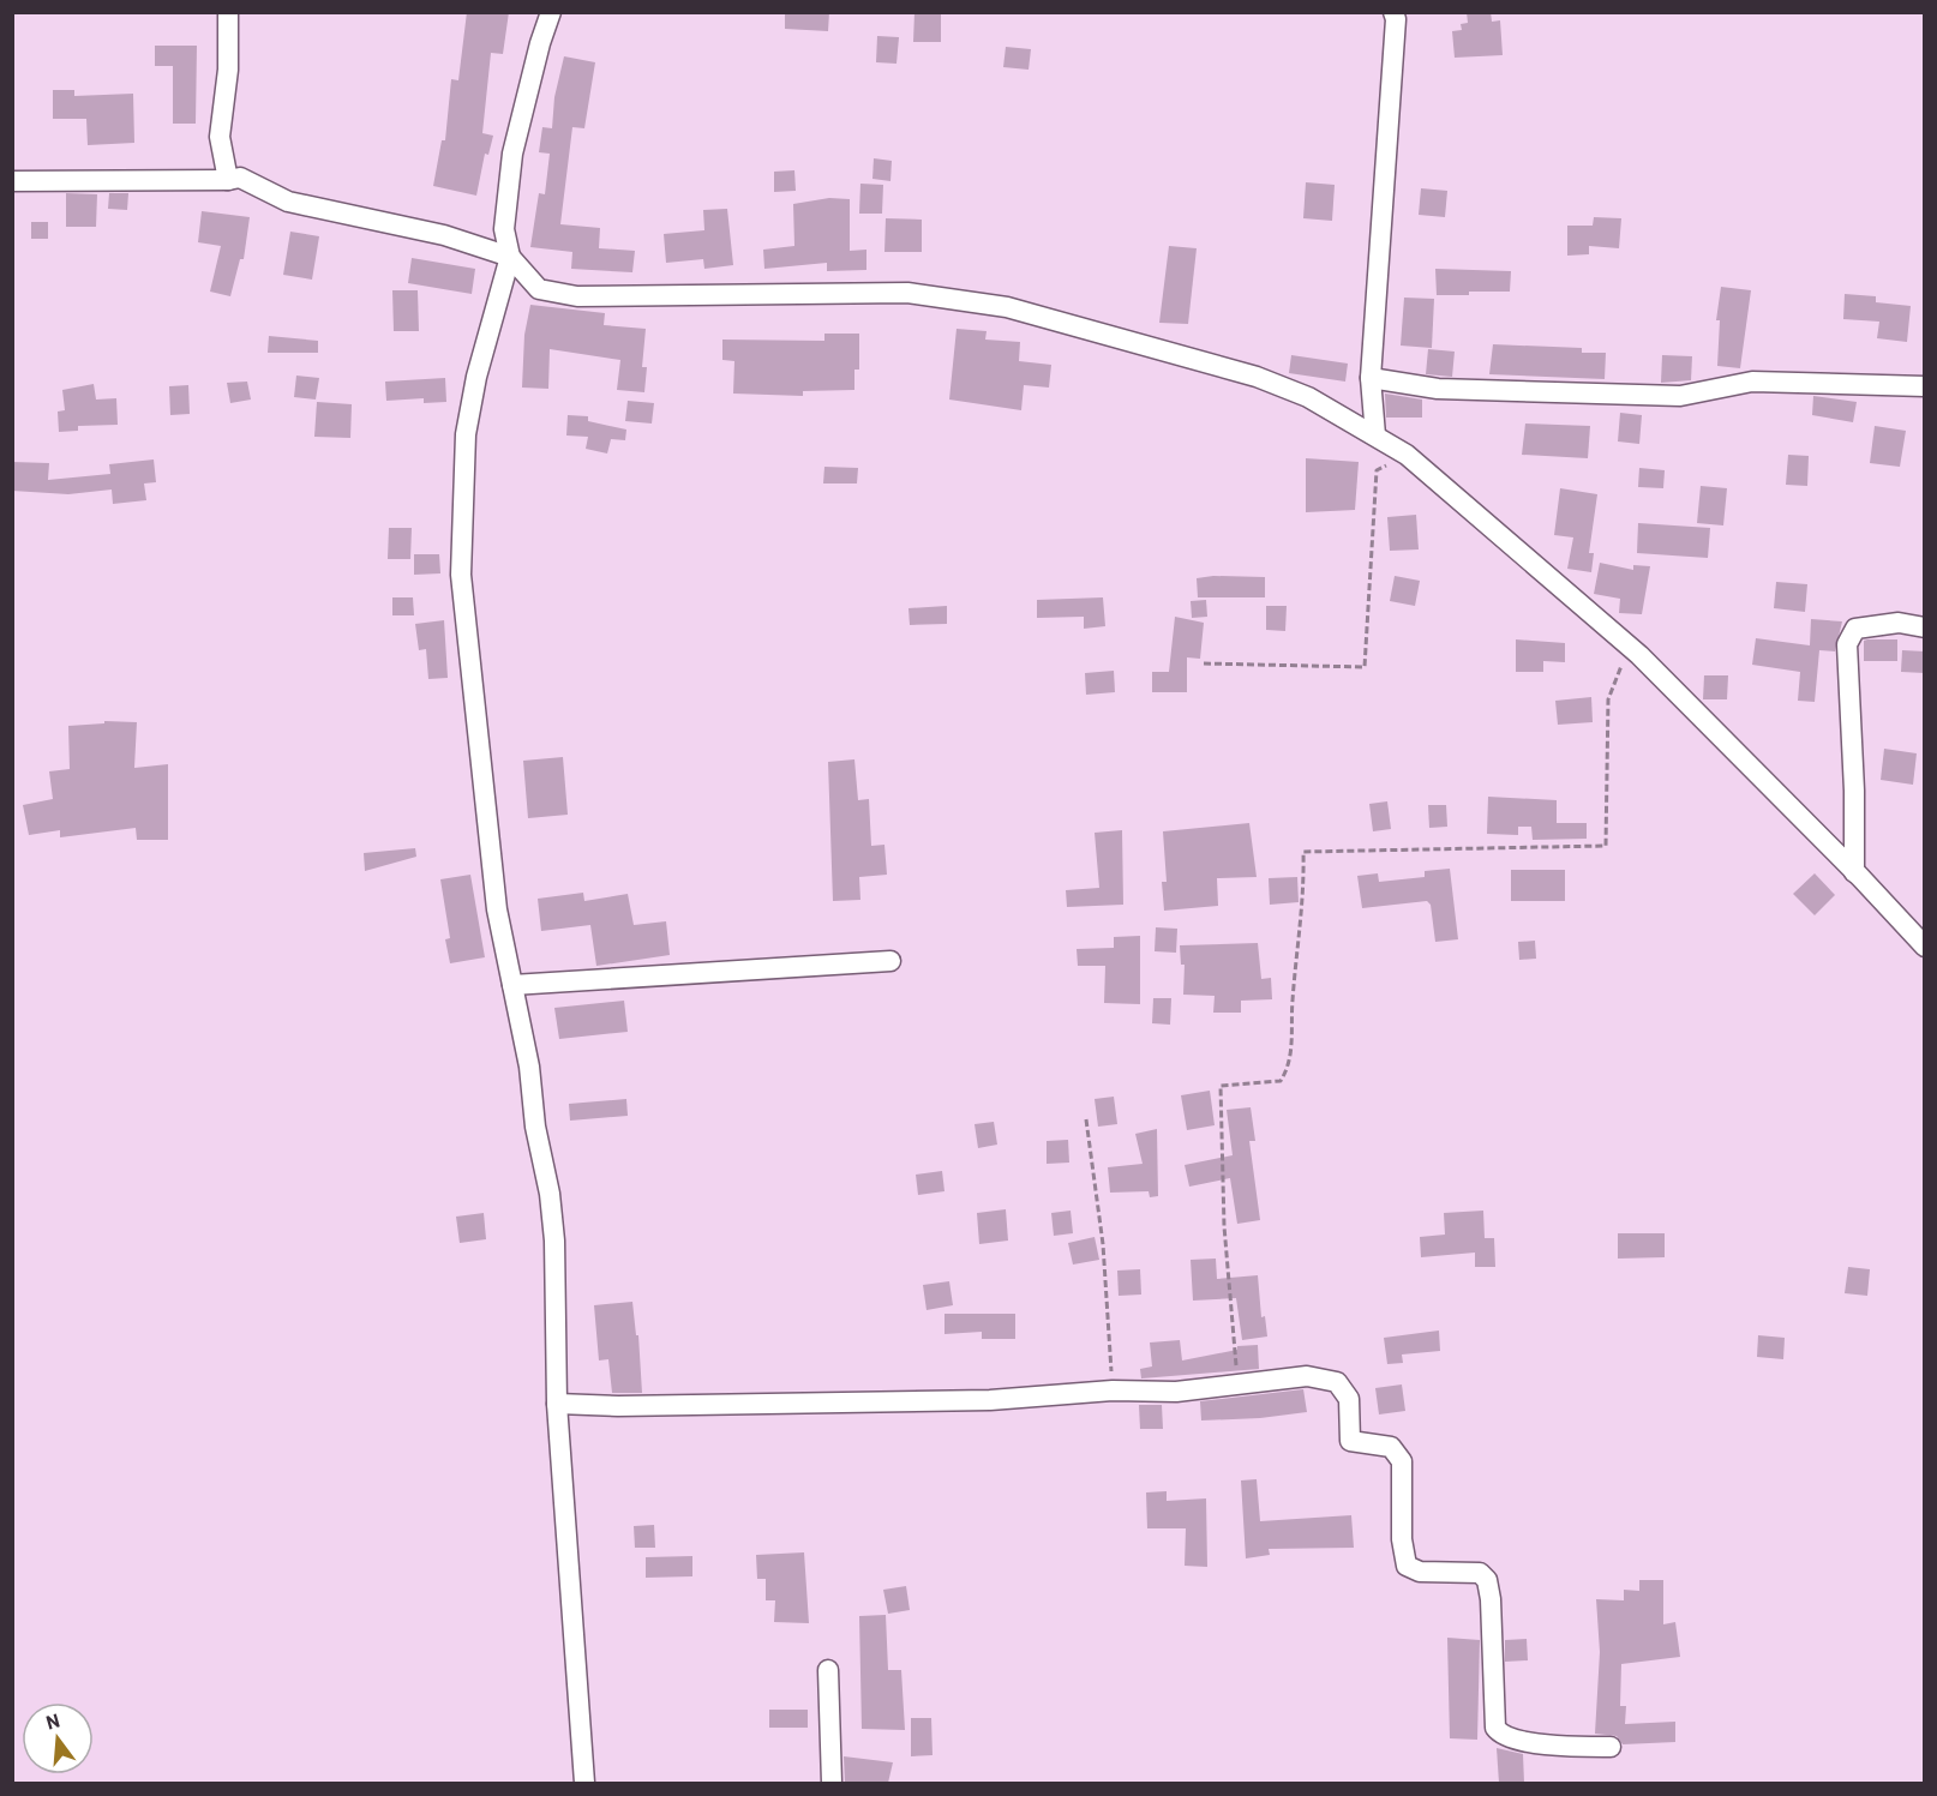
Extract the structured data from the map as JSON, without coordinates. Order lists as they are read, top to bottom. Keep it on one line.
{"north":"top"}
